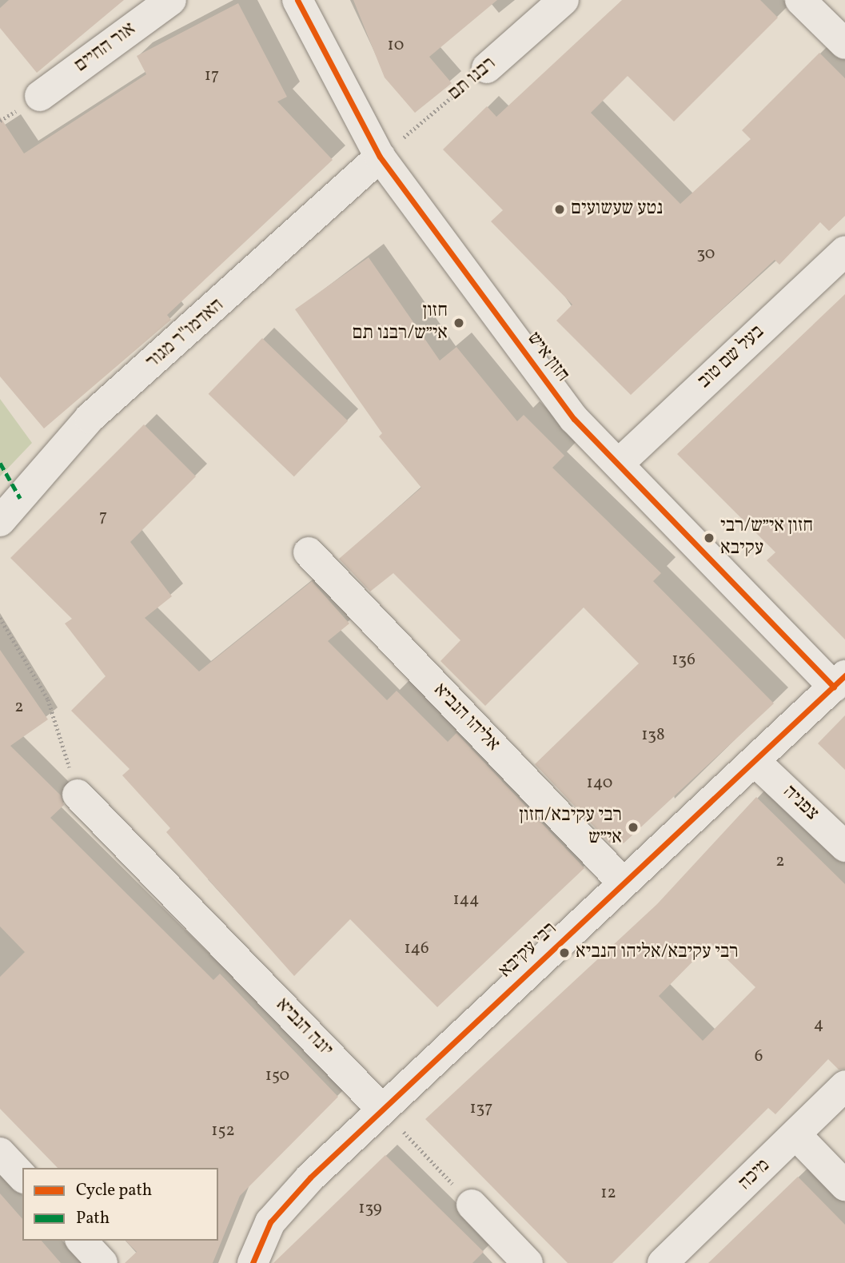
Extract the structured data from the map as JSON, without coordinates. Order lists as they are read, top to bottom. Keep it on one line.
{"streets":{"street":["אור החיים","רבנו תם","האדמו\"ר מגור","חזון איש","בעל שם טוב","אליהו הנביא","צפניה","רבי עקיבא","יונה הנביא","מיכה"]},"crossings":[["רבנו תם","האדמו\"ר מגור"],["רבנו תם","חזון איש"],["האדמו\"ר מגור","חזון איש"],["חזון איש","בעל שם טוב"],["חזון איש","רבי עקיבא"],["אליהו הנביא","רבי עקיבא"],["צפניה","רבי עקיבא"],["רבי עקיבא","יונה הנביא"]],"places":["נטע שעשועים","חזון אי״ש/רבנו תם","חזון אי״ש/רבי עקיבא","רבי עקיבא/חזון אי״ש","רבי עקיבא/אליהו הנביא"],"house_numbers":["10","17","30","7","136","2","138","140","2","144","146","4","6","150","137","152","12","139"],"legend":["Cycle path","Path"]}
